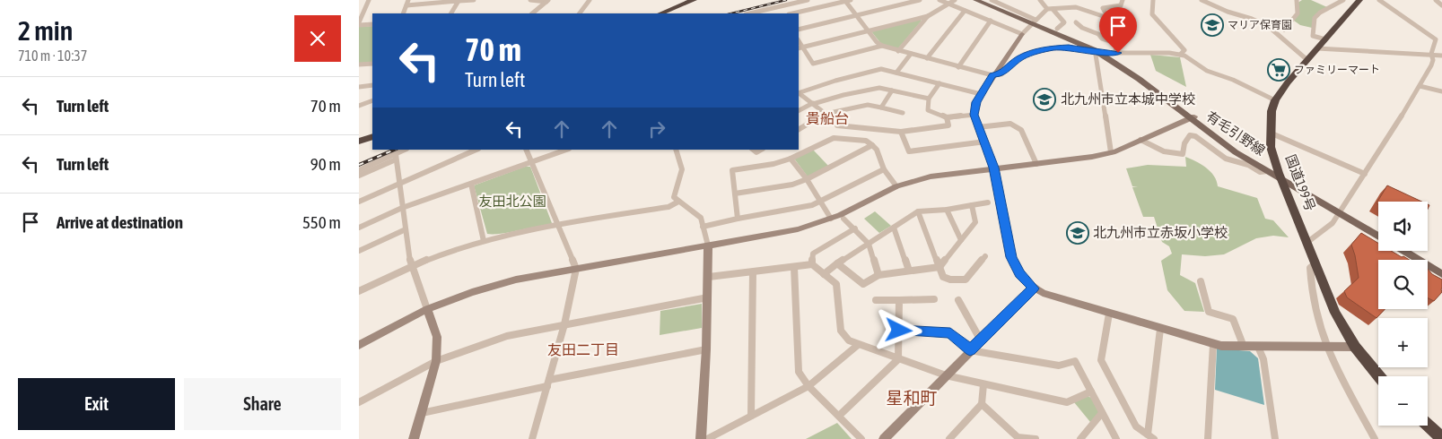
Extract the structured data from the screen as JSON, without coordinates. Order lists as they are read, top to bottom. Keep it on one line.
{"streets":{"highway":["国道199号"],"main road":["有毛引野線"]},"crossings":[["有毛引野線","国道199号"]],"districts":["貴船台","友田二丁目","星和町"],"parks":["友田北公園"],"places":{"school or university":["マリア保育園","北九州市立本城中学校","北九州市立赤坂小学校"],"supermarket":["ファミリーマート"]},"page":{"heading":["2 min","710 m · 10:37"],"turn":["70 m","Turn left"],"list":[{"name":"Turn left","value":"70 m"},{"name":"Turn left","value":"90 m"},{"name":"Arrive at destination","value":"550 m"}],"map_buttons":["+","−"],"buttons":["Exit","Share"]}}
